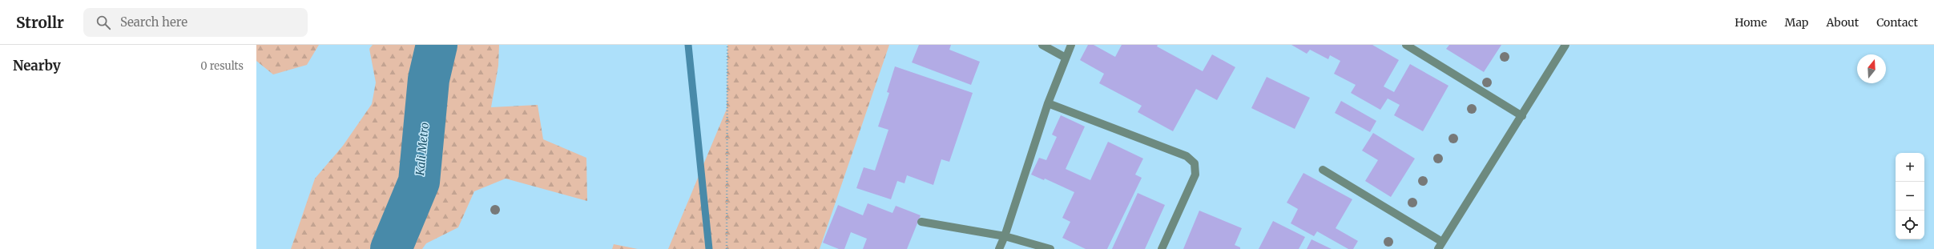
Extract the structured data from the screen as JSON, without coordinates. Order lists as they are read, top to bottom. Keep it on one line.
{"water":["Kali Metro"],"north":"top","page":{"header":"Strollr","search":"Search here","nav":["Home","Map","About","Contact"],"heading":["Nearby","0 results"],"map_buttons":["+","−"]}}
